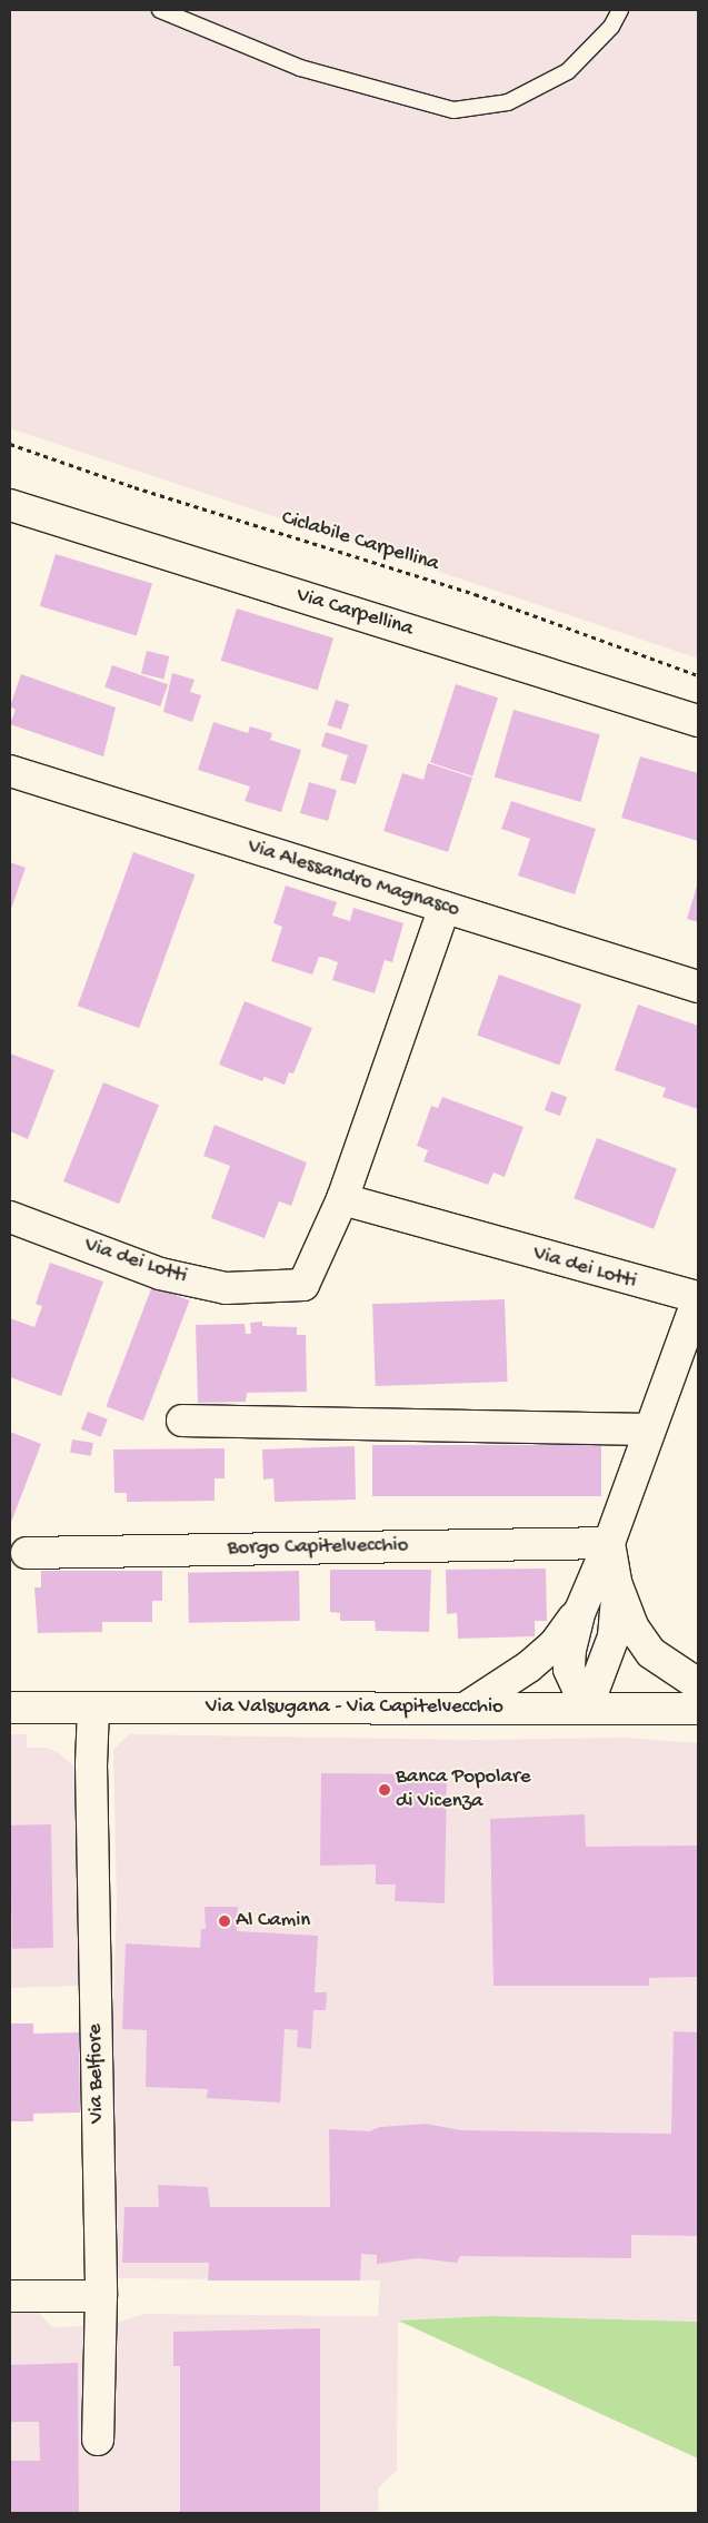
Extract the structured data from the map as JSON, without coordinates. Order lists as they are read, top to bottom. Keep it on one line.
{"streets":{"street":["Via Carpellina","Via Alessandro Magnasco","Via dei Lotti","Borgo Capitelvecchio","Via Valsugana - Via Capitelvecchio","Via Belfiore"],"path":["Ciclabile Carpellina"]},"crossings":[["Via Alessandro Magnasco","Via dei Lotti"],["Via dei Lotti","Borgo Capitelvecchio"],["Via dei Lotti","Via Valsugana - Via Capitelvecchio"],["Via Valsugana - Via Capitelvecchio","Via Belfiore"]],"places":["Banca Popolare di Vicenza","Al Camin"]}
